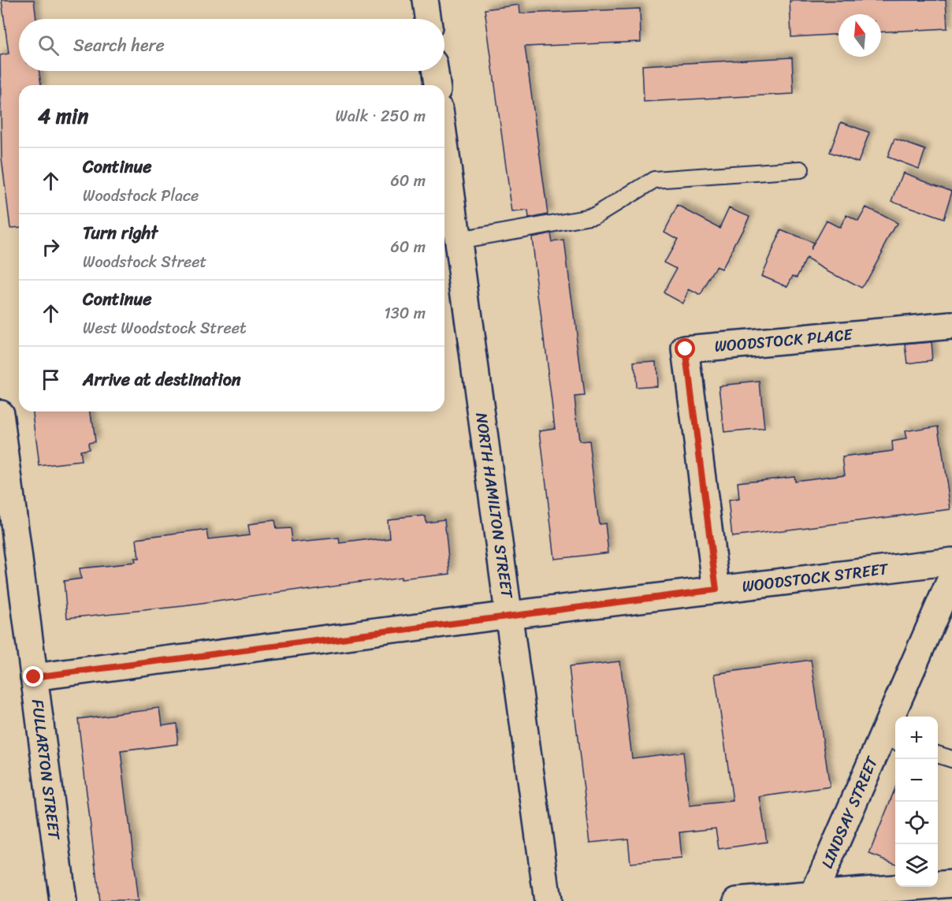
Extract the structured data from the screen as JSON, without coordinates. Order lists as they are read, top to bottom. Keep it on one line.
{"streets":{"street":["WOODSTOCK PLACE","NORTH HAMILTON STREET","WOODSTOCK STREET","FULLARTON STREET","LINDSAY STREET"]},"crossings":[["WOODSTOCK PLACE","WOODSTOCK STREET"],["NORTH HAMILTON STREET","WOODSTOCK STREET"],["WOODSTOCK STREET","FULLARTON STREET"]],"north":"top","page":{"search":"Search here","heading":["4 min","Walk · 250 m"],"list":[["Continue","Woodstock Place","60 m"],["Turn right","Woodstock Street","60 m"],["Continue","West Woodstock Street","130 m"],"Arrive at destination"],"map_buttons":["+","−"]}}
